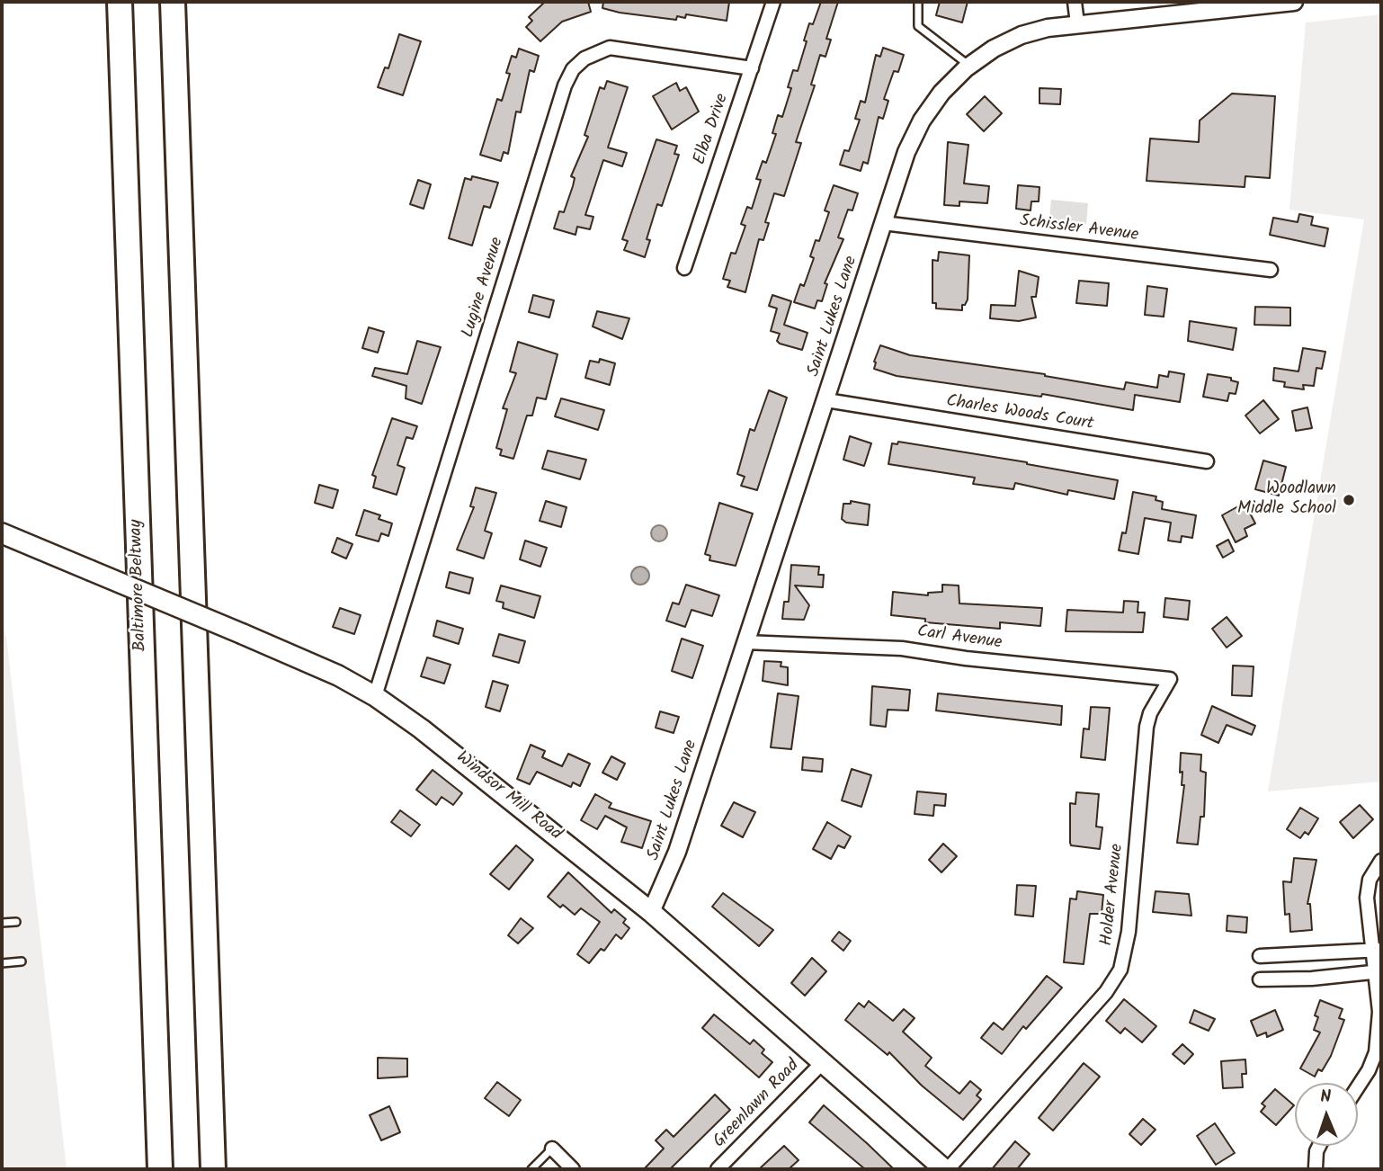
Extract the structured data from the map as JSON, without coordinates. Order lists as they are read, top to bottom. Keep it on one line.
{"streets":{"highway":["Baltimore Beltway"],"main road":["Windsor Mill Road"],"street":["Elba Drive","Schissler Avenue","Lugine Avenue","Saint Lukes Lane","Charles Woods Court","Carl Avenue","Holder Avenue","Greenlawn Road"]},"crossings":[["Elba Drive","Lugine Avenue"],["Schissler Avenue","Saint Lukes Lane"],["Lugine Avenue","Windsor Mill Road"],["Saint Lukes Lane","Charles Woods Court"],["Saint Lukes Lane","Carl Avenue"],["Saint Lukes Lane","Windsor Mill Road"],["Carl Avenue","Holder Avenue"],["Windsor Mill Road","Holder Avenue"],["Windsor Mill Road","Greenlawn Road"]],"places":["Woodlawn Middle School"],"north":"top"}
